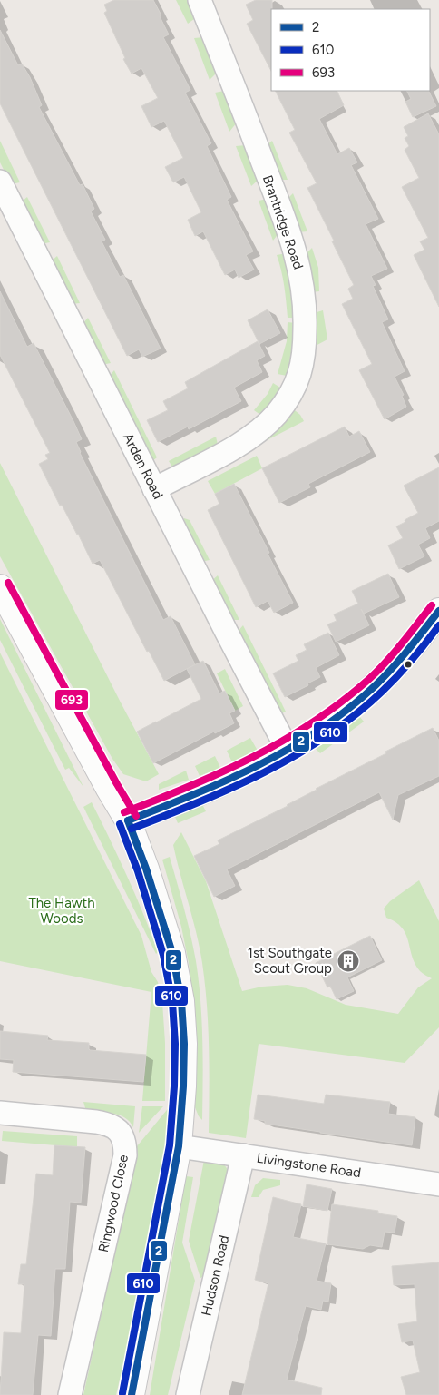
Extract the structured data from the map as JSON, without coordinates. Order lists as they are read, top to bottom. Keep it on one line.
{"streets":{"street":["Brantridge Road","Arden Road","Livingstone Road","Ringwood Close","Hudson Road"]},"crossings":[["Brantridge Road","Arden Road"],["Livingstone Road","Hudson Road"]],"parks":["The Hawth Woods"],"places":{"building":["1st Southgate Scout Group"]},"lines":["transit line 693","transit line 2","transit line 610"],"legend":["2","610","693"]}
